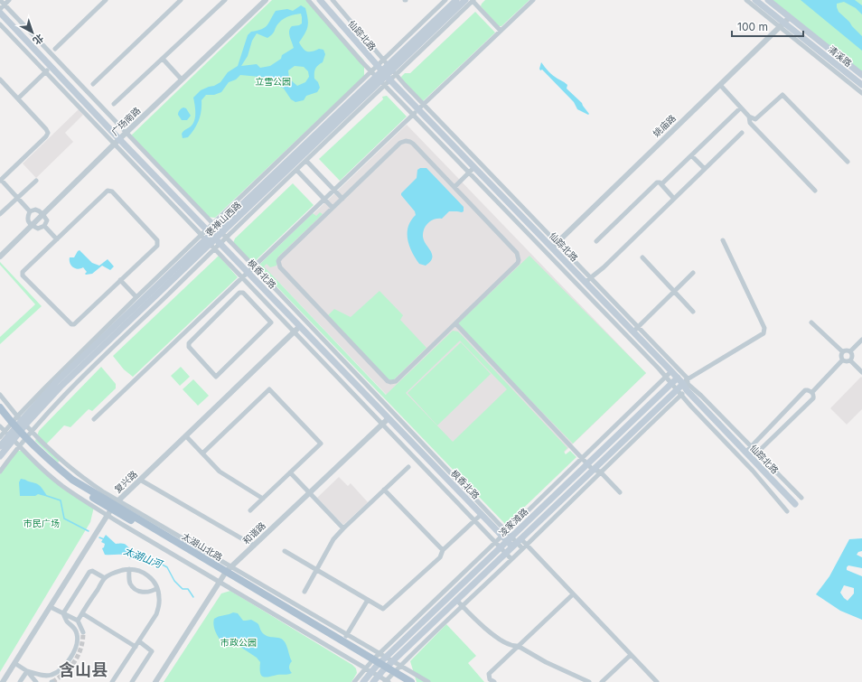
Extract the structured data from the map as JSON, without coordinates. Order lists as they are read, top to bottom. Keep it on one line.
{"streets":{"main road":["仙踪北路","清溪路","褒禅山西路","枫香北路","凌家滩路","太湖山北路"],"street":["广场南路","姚庙路","复兴路","和谐路"]},"crossings":[["仙踪北路","姚庙路"],["仙踪北路","褒禅山西路"],["仙踪北路","凌家滩路"],["清溪路","姚庙路"],["广场南路","枫香北路"],["褒禅山西路","枫香北路"],["褒禅山西路","太湖山北路"],["枫香北路","复兴路"],["枫香北路","凌家滩路"],["枫香北路","和谐路"],["复兴路","太湖山北路"],["凌家滩路","太湖山北路"],["和谐路","太湖山北路"]],"districts":["含山县"],"water":["太湖山河"],"parks":["立雪公园","市民广场","市政公园"],"scale_bar":"100 m","north":"bottom right"}
